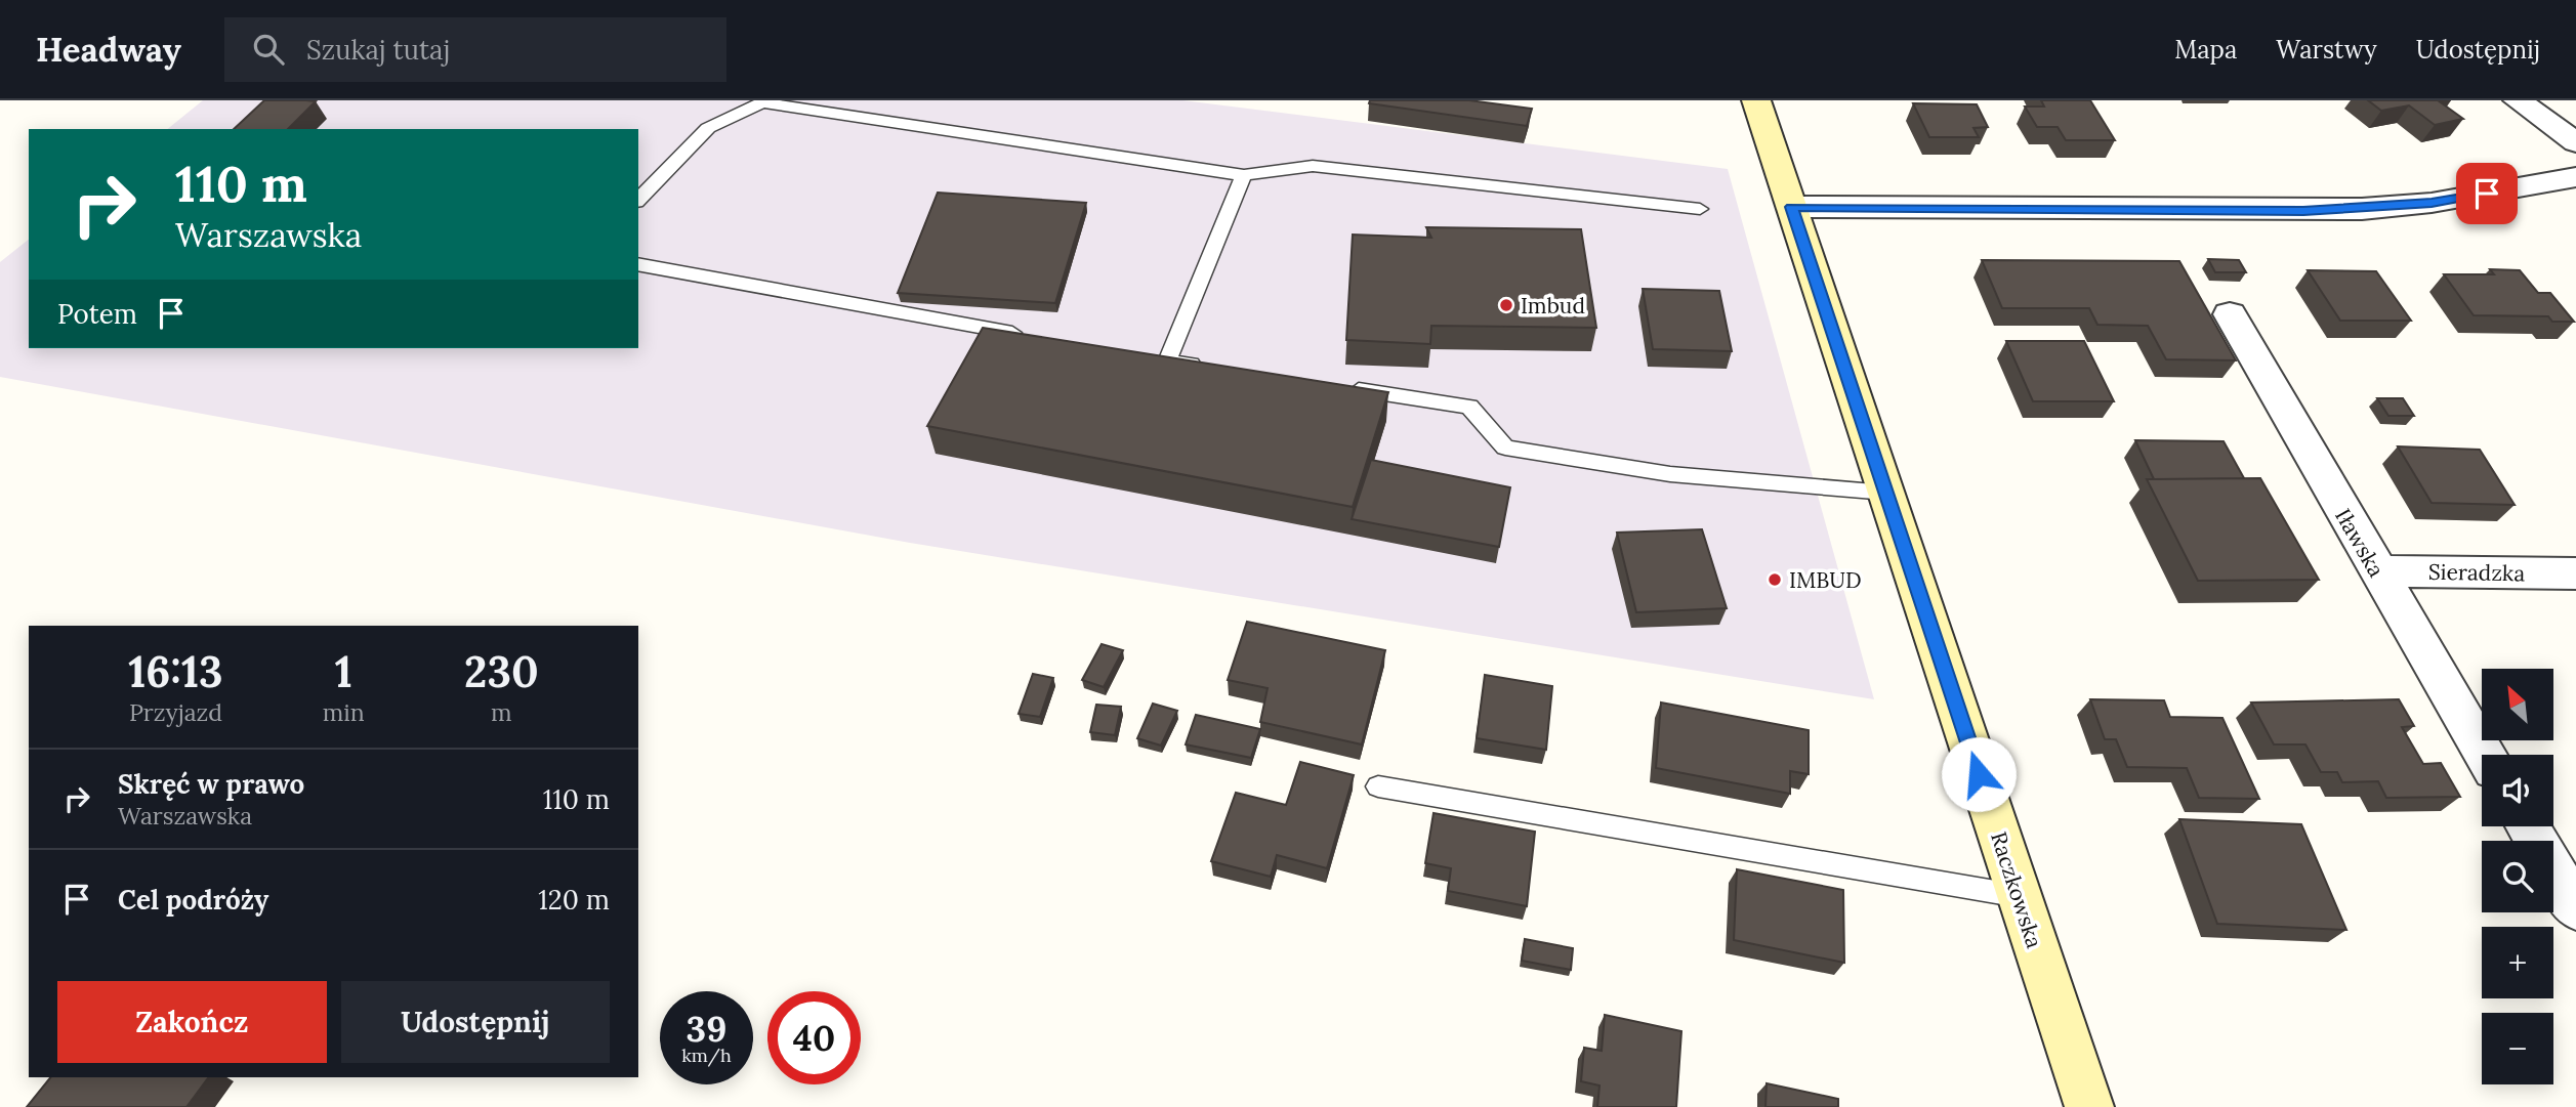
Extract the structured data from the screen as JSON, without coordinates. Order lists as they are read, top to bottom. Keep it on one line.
{"streets":{"street":["Iławska","Sieradzka","Raczkowska"]},"crossings":[["Iławska","Sieradzka"]],"places":["Imbud","IMBUD"],"north":"top left","page":{"header":"Headway","search":"Szukaj tutaj","nav":["Mapa","Warstwy","Udostępnij"],"turn":["110 m","Warszawska"],"then":"Potem","eta":["16:13","Przyjazd","1","min","230","m"],"map_buttons":["+","−"],"list":[{"name":"Skręć w prawo","note":"Warszawska","value":"110 m"},{"name":"Cel podróży","value":"120 m"}],"buttons":["Zakończ","Udostępnij"],"speed":"39 km/h","limit":"40"}}
